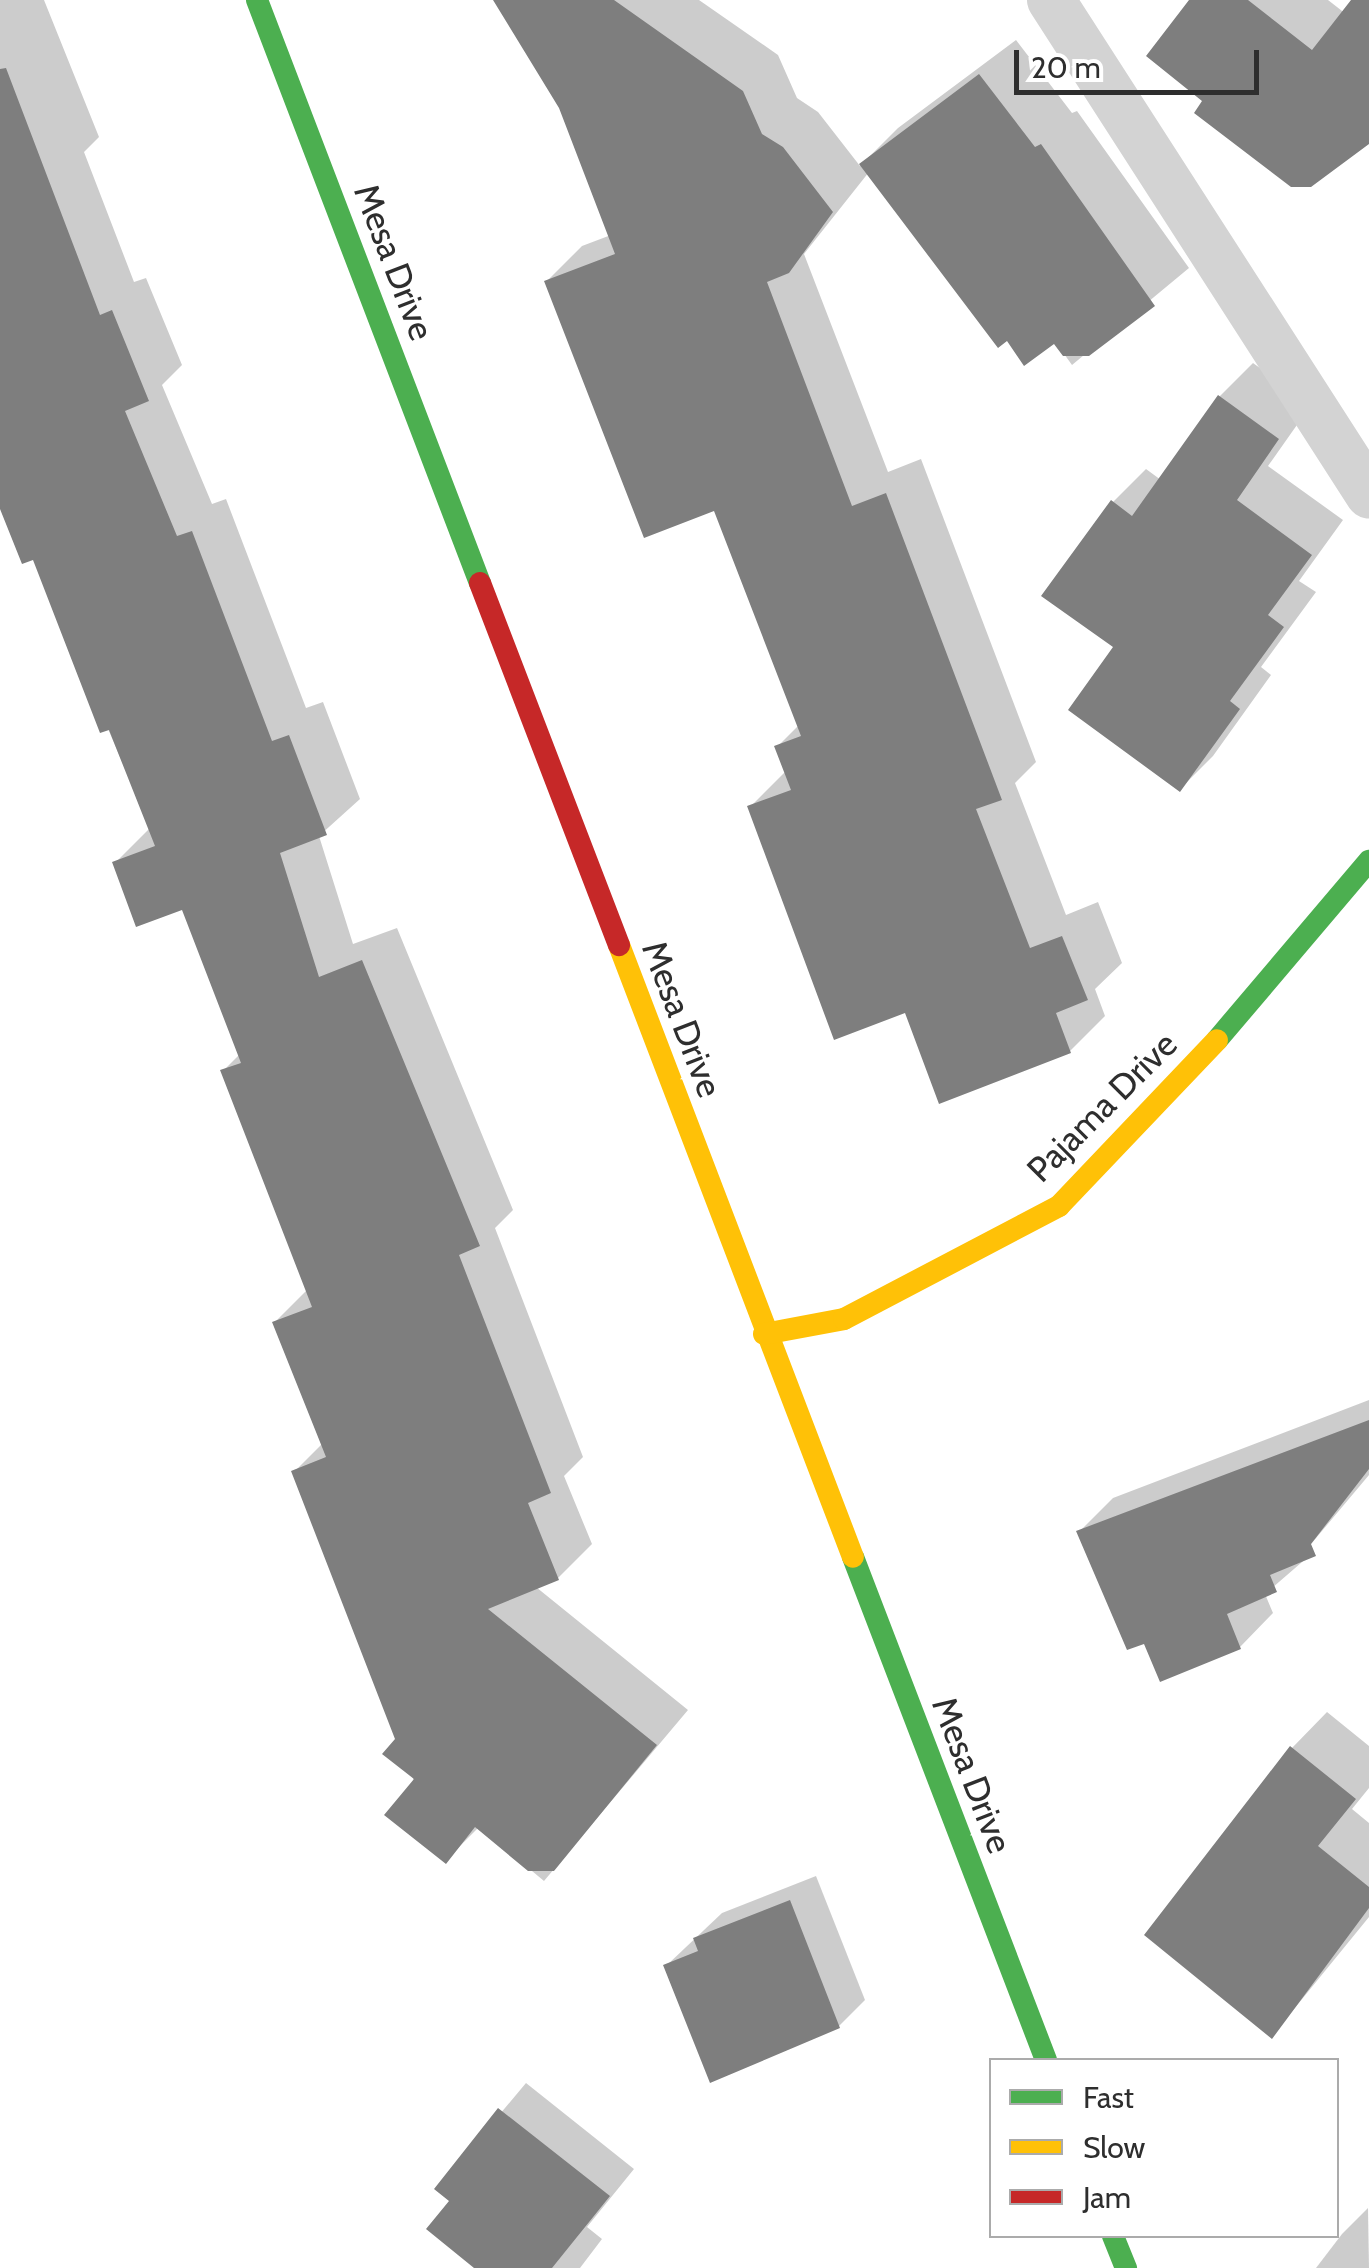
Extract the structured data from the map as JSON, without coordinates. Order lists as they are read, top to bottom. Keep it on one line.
{"streets":{"main road":["Mesa Drive","Pajama Drive"]},"crossings":[["Mesa Drive","Pajama Drive"]],"legend":["Fast","Slow","Jam"],"scale_bar":"20 m"}
